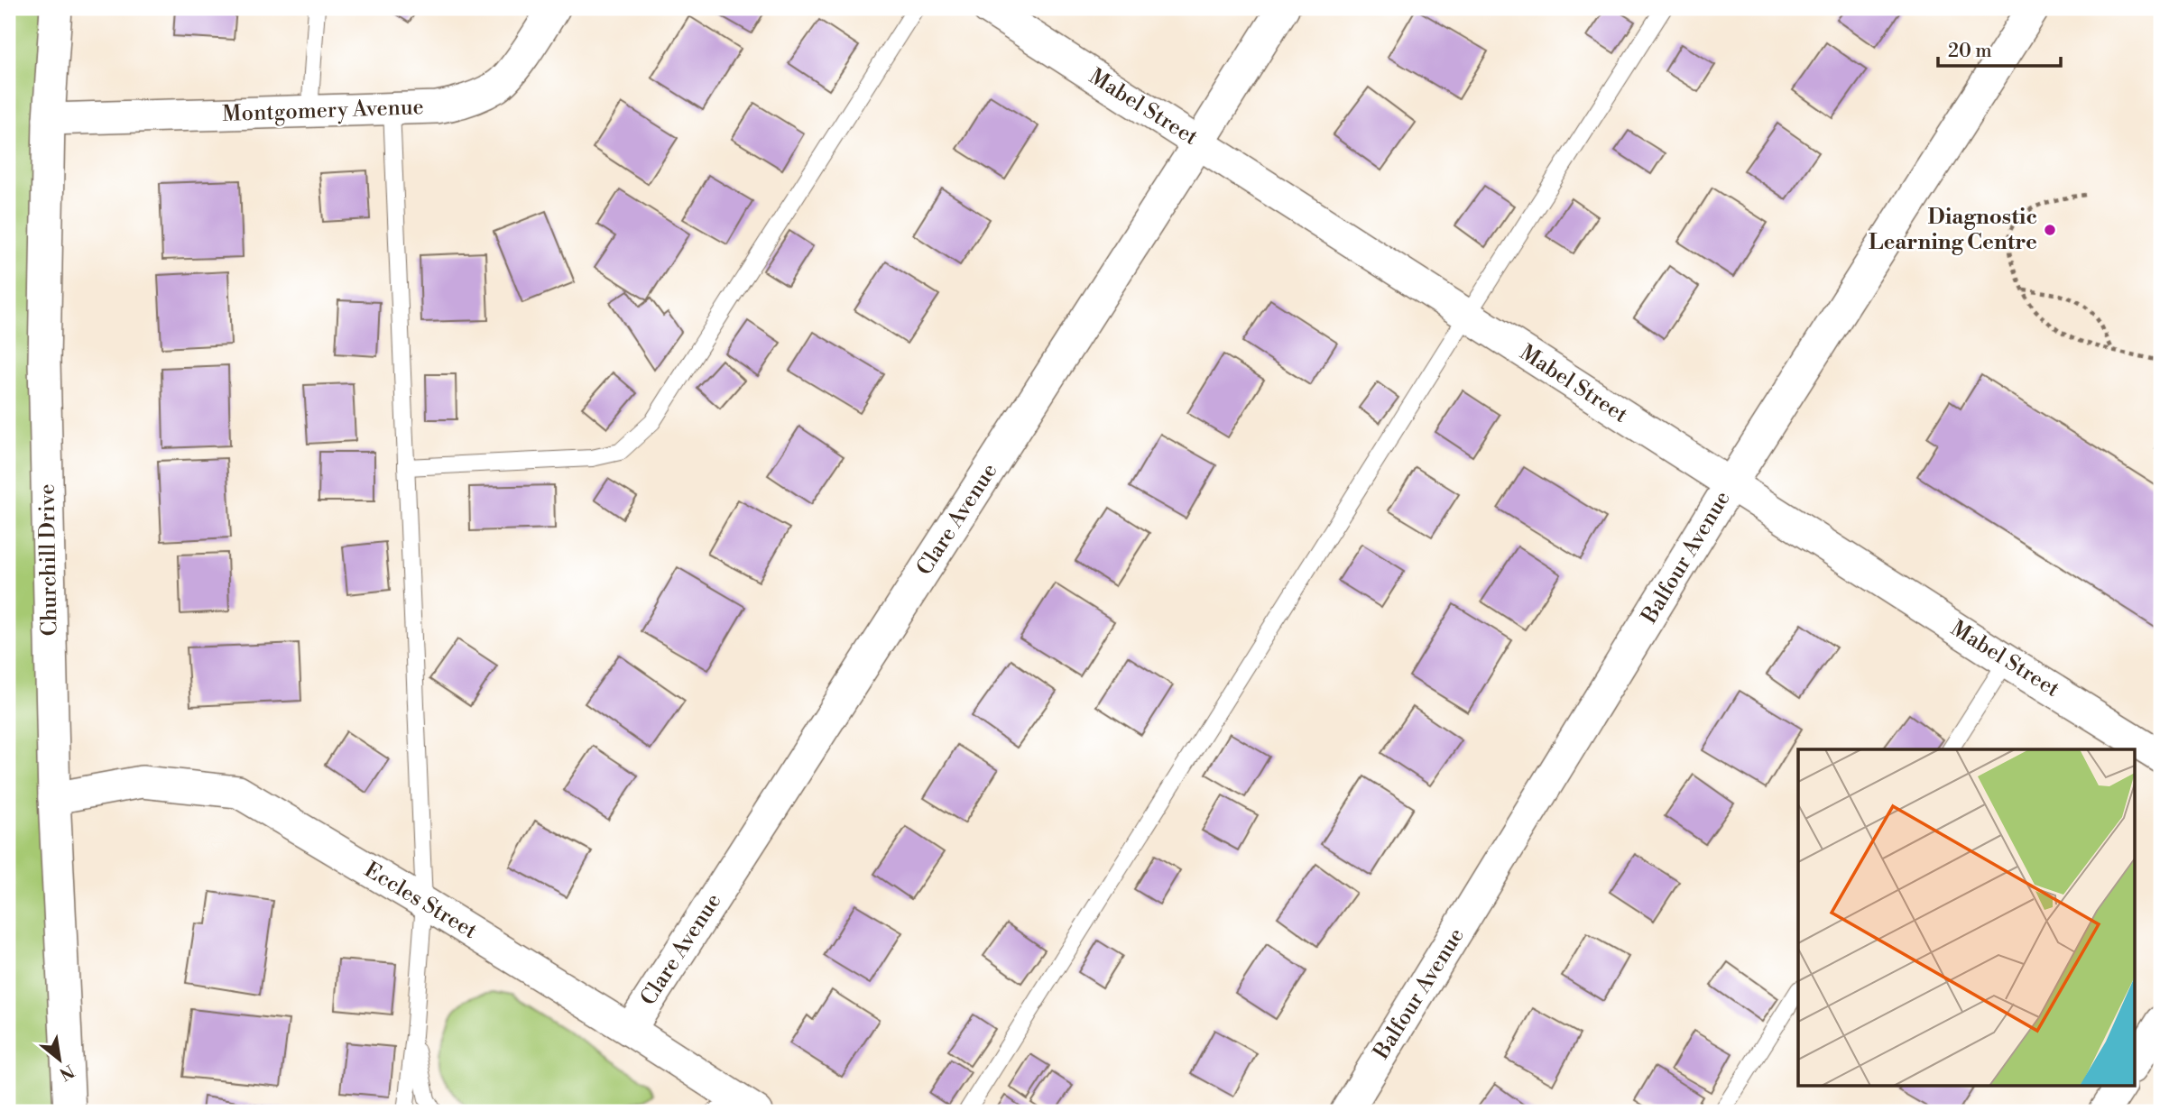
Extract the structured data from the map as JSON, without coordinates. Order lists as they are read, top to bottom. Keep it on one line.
{"streets":{"street":["Mabel Street","Montgomery Avenue","Clare Avenue","Balfour Avenue","Churchill Drive","Eccles Street"]},"crossings":[["Mabel Street","Clare Avenue"],["Mabel Street","Balfour Avenue"],["Montgomery Avenue","Churchill Drive"],["Clare Avenue","Eccles Street"],["Churchill Drive","Eccles Street"]],"places":["Diagnostic Learning Centre"],"scale_bar":"20 m","north":"bottom right"}
